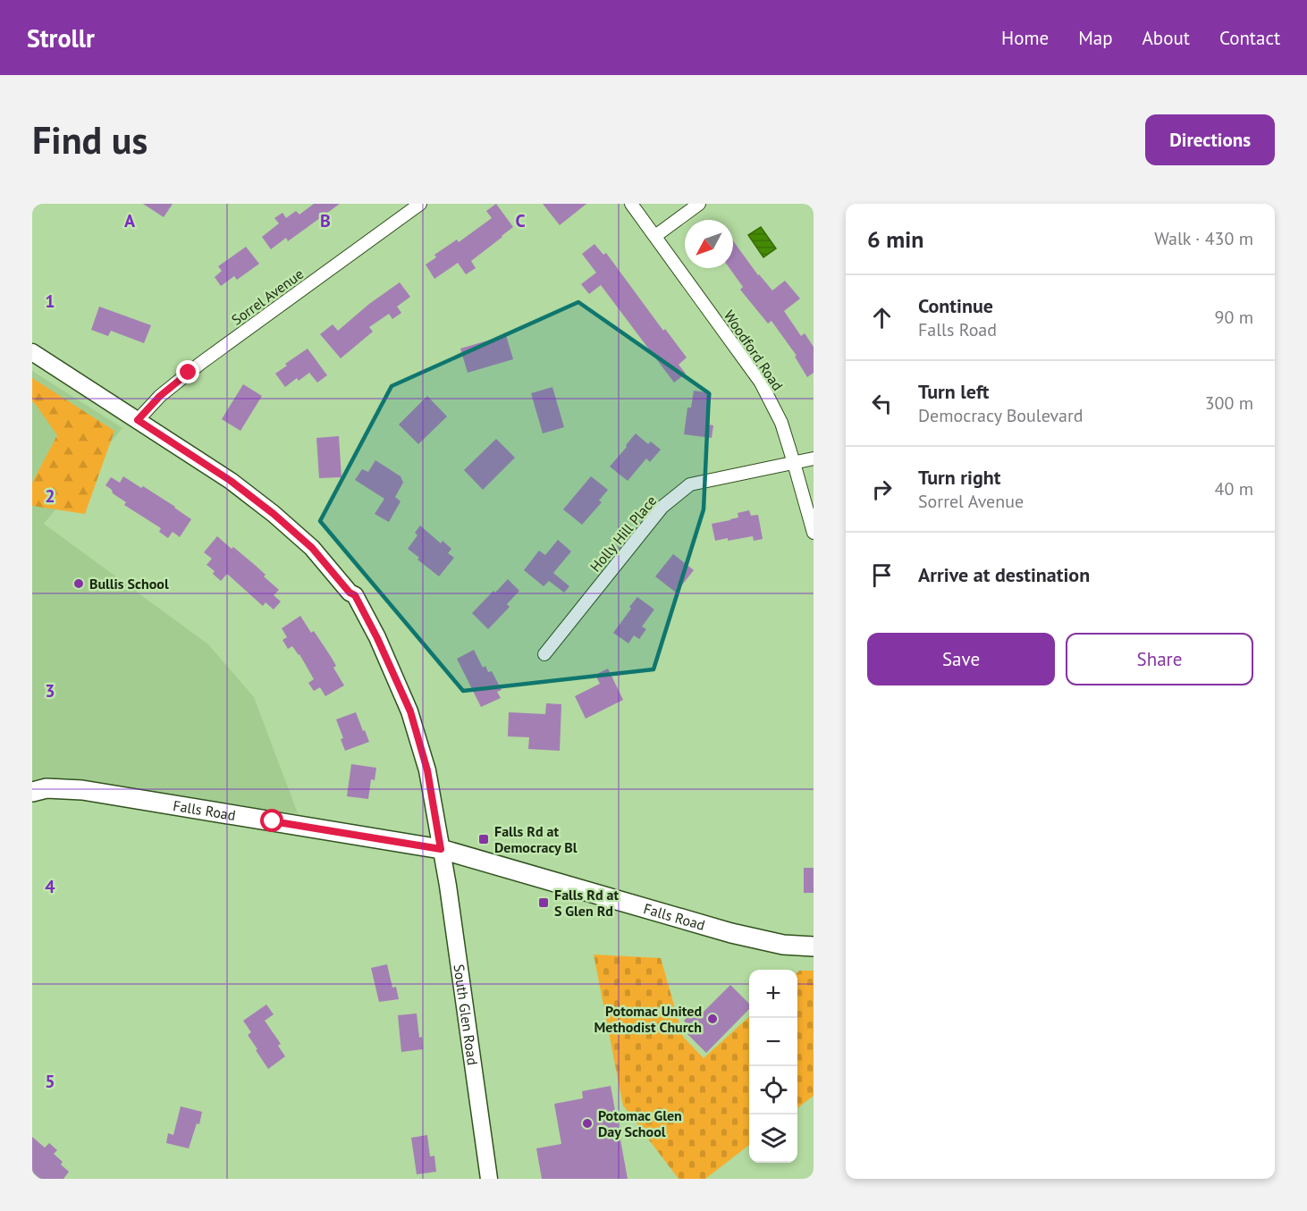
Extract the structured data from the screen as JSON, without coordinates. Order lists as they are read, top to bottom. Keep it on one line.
{"streets":{"main road":["Falls Road","South Glen Road"],"street":["Sorrel Avenue","Woodford Road","Holly Hill Place"]},"crossings":[["Sorrel Avenue","South Glen Road"],["Woodford Road","Holly Hill Place"],["Falls Road","South Glen Road"]],"places":{"other":["Bullis School","Potomac United Methodist Church","Potomac Glen Day School"],"transit":["Falls Rd at Democracy Bl","Falls Rd at S Glen Rd"]},"north":"bottom left","page":{"header":"Strollr","nav":["Home","Map","About","Contact"],"buttons":["Directions",["Save","Share"]],"title":"Find us","heading":["6 min","Walk · 430 m"],"list":[["Continue","Falls Road","90 m"],["Turn left","Democracy Boulevard","300 m"],["Turn right","Sorrel Avenue","40 m"],"Arrive at destination"],"map_buttons":["+","−"]},"grid":{"columns":["A","B","C"],"rows":["1","2","3","4","5"]}}
